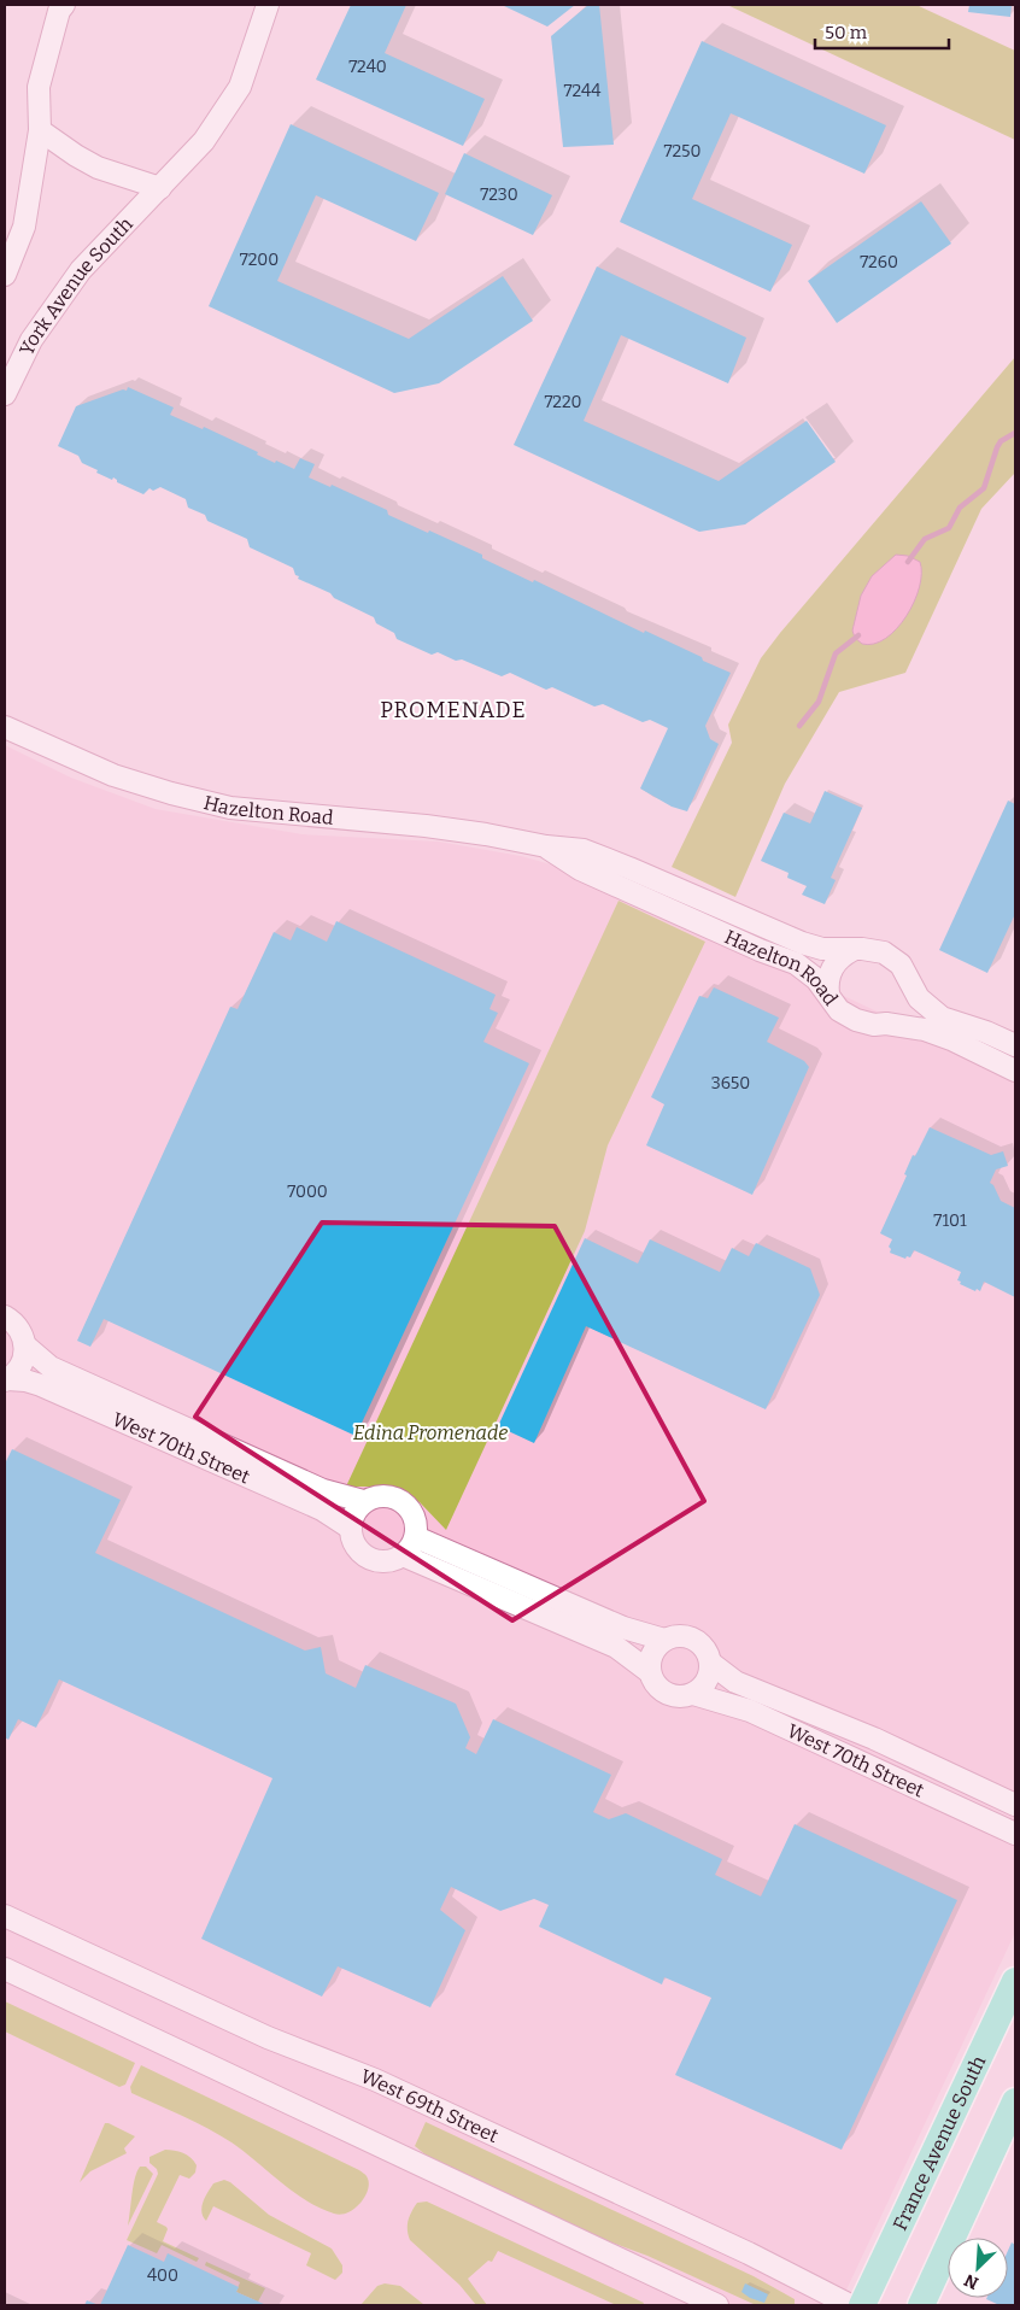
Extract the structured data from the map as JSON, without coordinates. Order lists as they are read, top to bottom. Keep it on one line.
{"streets":{"main road":["France Avenue South"],"street":["York Avenue South","Hazelton Road","West 70th Street","West 69th Street"]},"districts":["PROMENADE"],"parks":["Edina Promenade"],"house_numbers":["7240","7244","7250","7230","7200","7260","7220","3650","7000","7101","400"],"scale_bar":"50 m","north":"bottom left"}
